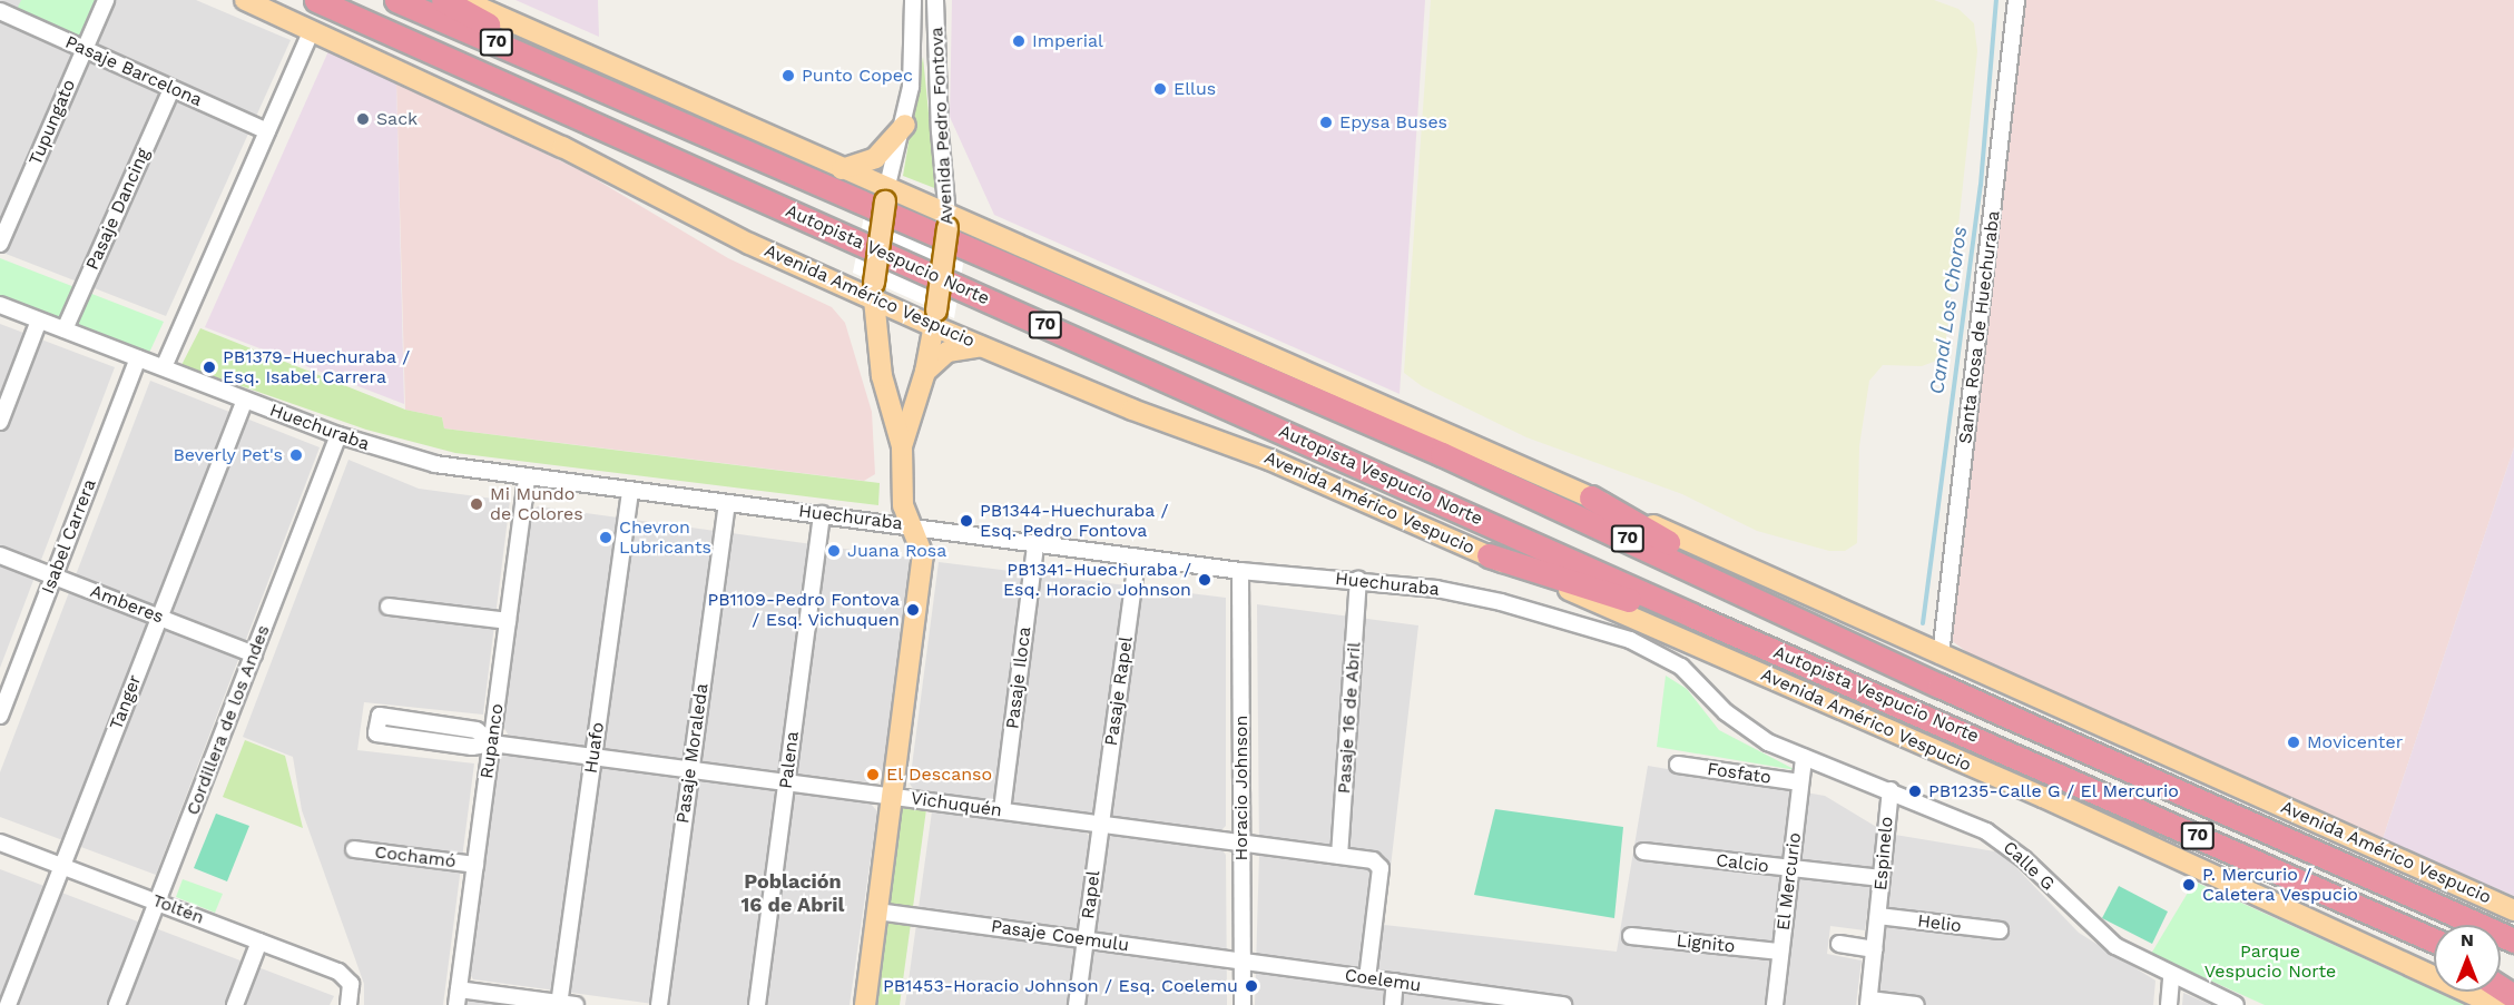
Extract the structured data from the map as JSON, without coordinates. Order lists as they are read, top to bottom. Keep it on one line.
{"streets":{"highway":["70","Autopista Vespucio Norte"],"main road":["Avenida Pedro Fontova","Avenida Américo Vespucio"],"street":["Pasaje Barcelona","Tupungato","Pasaje Dancing","Santa Rosa de Huechuraba","Huechuraba","Isabel Carrera","Amberes","Pasaje Iloca","Pasaje Rapel","Tanger","Pasaje 16 de Abril","Cordillera de los Andes","Rupanco","Huafo","Pasaje Moraleda","Palena","Fosfato","Horacio Johnson","Vichuquén","Espinelo","Cochamó","Calcio","Calle G","El Mercurio","Rapel","Toltén","Helio","Pasaje Coemulu","Lignito","Coelemu"]},"crossings":[["Pasaje Barcelona","Tupungato"],["Pasaje Barcelona","Pasaje Dancing"],["Avenida Pedro Fontova","Avenida Américo Vespucio"],["Avenida Pedro Fontova","Huechuraba"],["Avenida Pedro Fontova","Vichuquén"],["Avenida Pedro Fontova","Pasaje Coemulu"],["Pasaje Dancing","Huechuraba"],["Avenida Américo Vespucio","Santa Rosa de Huechuraba"],["Huechuraba","Isabel Carrera"],["Huechuraba","Pasaje Iloca"],["Huechuraba","Pasaje Rapel"],["Huechuraba","Tanger"],["Huechuraba","Pasaje 16 de Abril"],["Huechuraba","Cordillera de los Andes"],["Huechuraba","Rupanco"],["Huechuraba","Huafo"],["Huechuraba","Pasaje Moraleda"],["Huechuraba","Palena"],["Huechuraba","Horacio Johnson"],["Huechuraba","Calle G"],["Huechuraba","El Mercurio"],["Isabel Carrera","Amberes"],["Amberes","Tanger"],["Amberes","Cordillera de los Andes"],["Pasaje Iloca","Vichuquén"],["Pasaje Rapel","Vichuquén"],["Pasaje Rapel","Rapel"],["Tanger","Toltén"],["Pasaje 16 de Abril","Vichuquén"],["Cordillera de los Andes","Toltén"],["Rupanco","Vichuquén"],["Rupanco","Cochamó"],["Huafo","Vichuquén"],["Pasaje Moraleda","Vichuquén"],["Palena","Vichuquén"],["Fosfato","El Mercurio"],["Horacio Johnson","Vichuquén"],["Horacio Johnson","Pasaje Coemulu"],["Horacio Johnson","Coelemu"],["Vichuquén","Rapel"],["Vichuquén","Coelemu"],["Espinelo","Calcio"],["Espinelo","Calle G"],["Espinelo","Helio"],["Calcio","El Mercurio"],["Calle G","El Mercurio"],["El Mercurio","Lignito"],["Rapel","Pasaje Coemulu"],["Pasaje Coemulu","Coelemu"]],"districts":["Población 16 de Abril"],"water":["Canal Los Choros"],"parks":["Parque Vespucio Norte"],"places":["Imperial","Punto Copec","Ellus","Sack","Epysa Buses","PB1379-Huechuraba / Esq. Isabel Carrera","Beverly Pet's","Mi Mundo de Colores","PB1344-Huechuraba / Esq. Pedro Fontova","Chevron Lubricants","Juana Rosa","PB1341-Huechuraba / Esq. Horacio Johnson","PB1109-Pedro Fontova / Esq. Vichuquen","Movicenter","El Descanso","PB1235-Calle G / El Mercurio","P. Mercurio / Caletera Vespucio","PB1453-Horacio Johnson / Esq. Coelemu"],"north":"top"}
